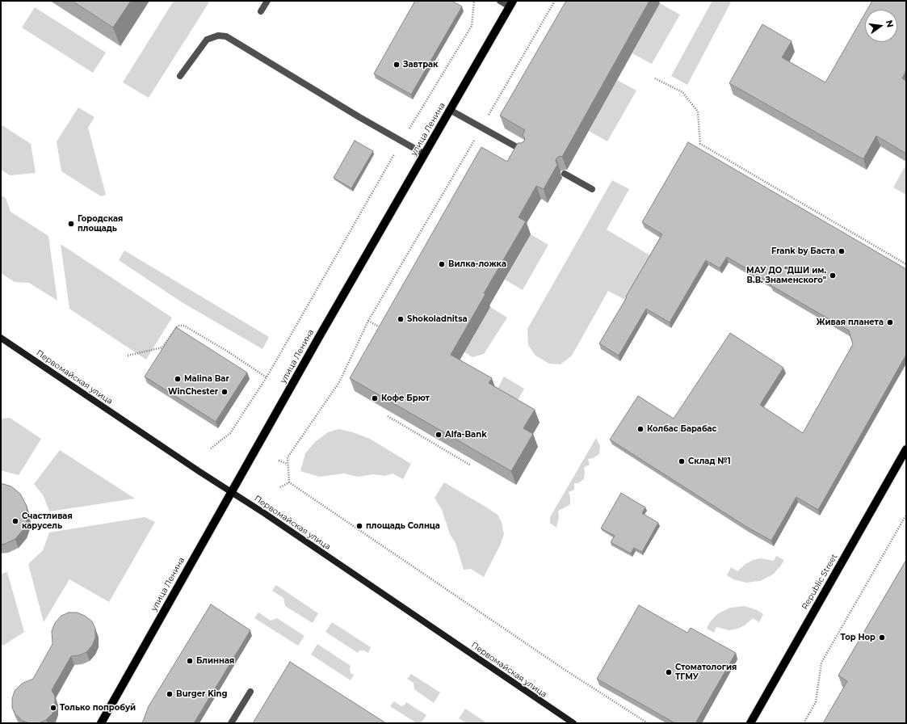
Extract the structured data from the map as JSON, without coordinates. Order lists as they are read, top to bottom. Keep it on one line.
{"streets":{"main road":["улица Ленина","Republic Street"],"street":["Первомайская улица"]},"crossings":[["улица Ленина","Первомайская улица"]],"places":["Завтрак","Городская площадь","Frank by Баста","Вилка-ложка","МАУ ДО \"ДШИ им. В.В. Знаменского\"","Shokoladnitsa","Живая планета","Malina Bar","WinChester","Кофе Брют","Колбас Барабас","Alfa-Bank","Склад №1","Счастливая карусель","площадь Солнца","Top Hop","Блинная","Стоматология ТГМУ","Burger King","Только попробуй"],"north":"right"}
